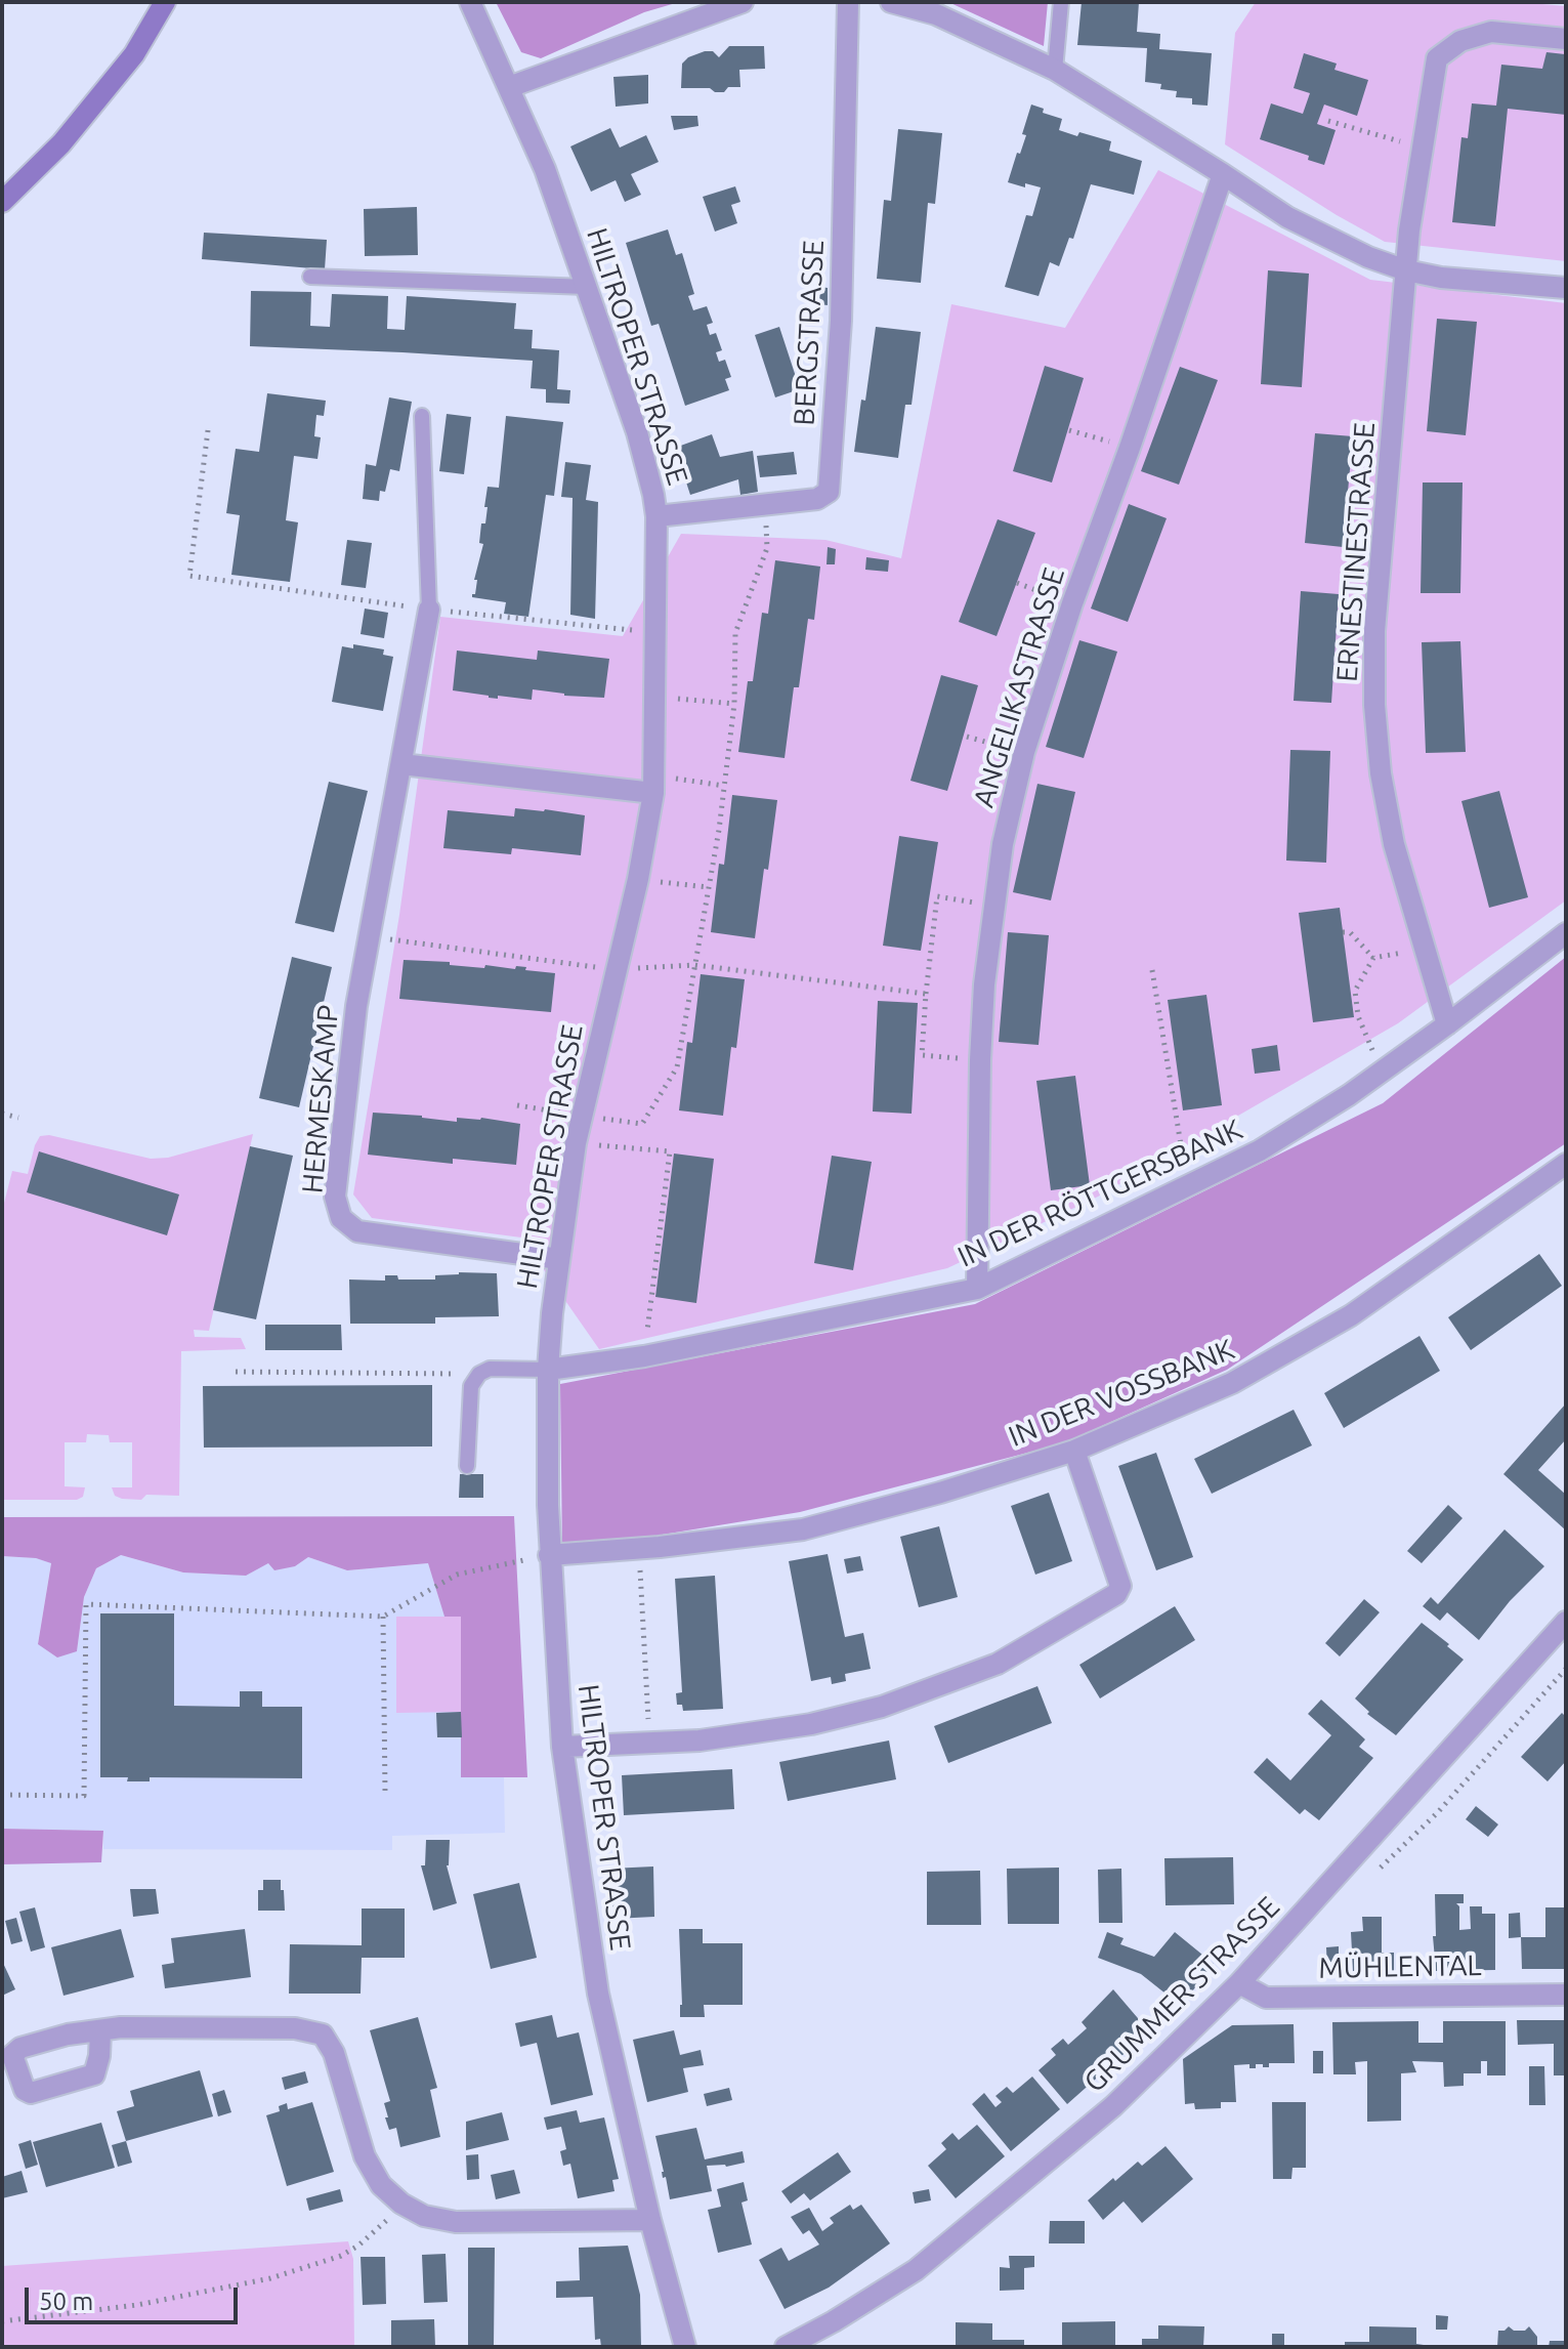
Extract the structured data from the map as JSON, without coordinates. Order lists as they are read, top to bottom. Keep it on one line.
{"streets":{"street":["BERGSTRASSE","HILTROPER STRASSE","ERNESTINESTRASSE","ANGELIKASTRASSE","HERMESKAMP","IN DER RÖTTGERSBANK","IN DER VOSSBANK","MÜHLENTAL","GRUMMER STRASSE"]},"crossings":[["BERGSTRASSE","HILTROPER STRASSE"],["HILTROPER STRASSE","HERMESKAMP"],["HILTROPER STRASSE","IN DER RÖTTGERSBANK"],["HILTROPER STRASSE","IN DER VOSSBANK"],["ERNESTINESTRASSE","IN DER RÖTTGERSBANK"],["ANGELIKASTRASSE","IN DER RÖTTGERSBANK"],["MÜHLENTAL","GRUMMER STRASSE"]],"scale_bar":"50 m"}
